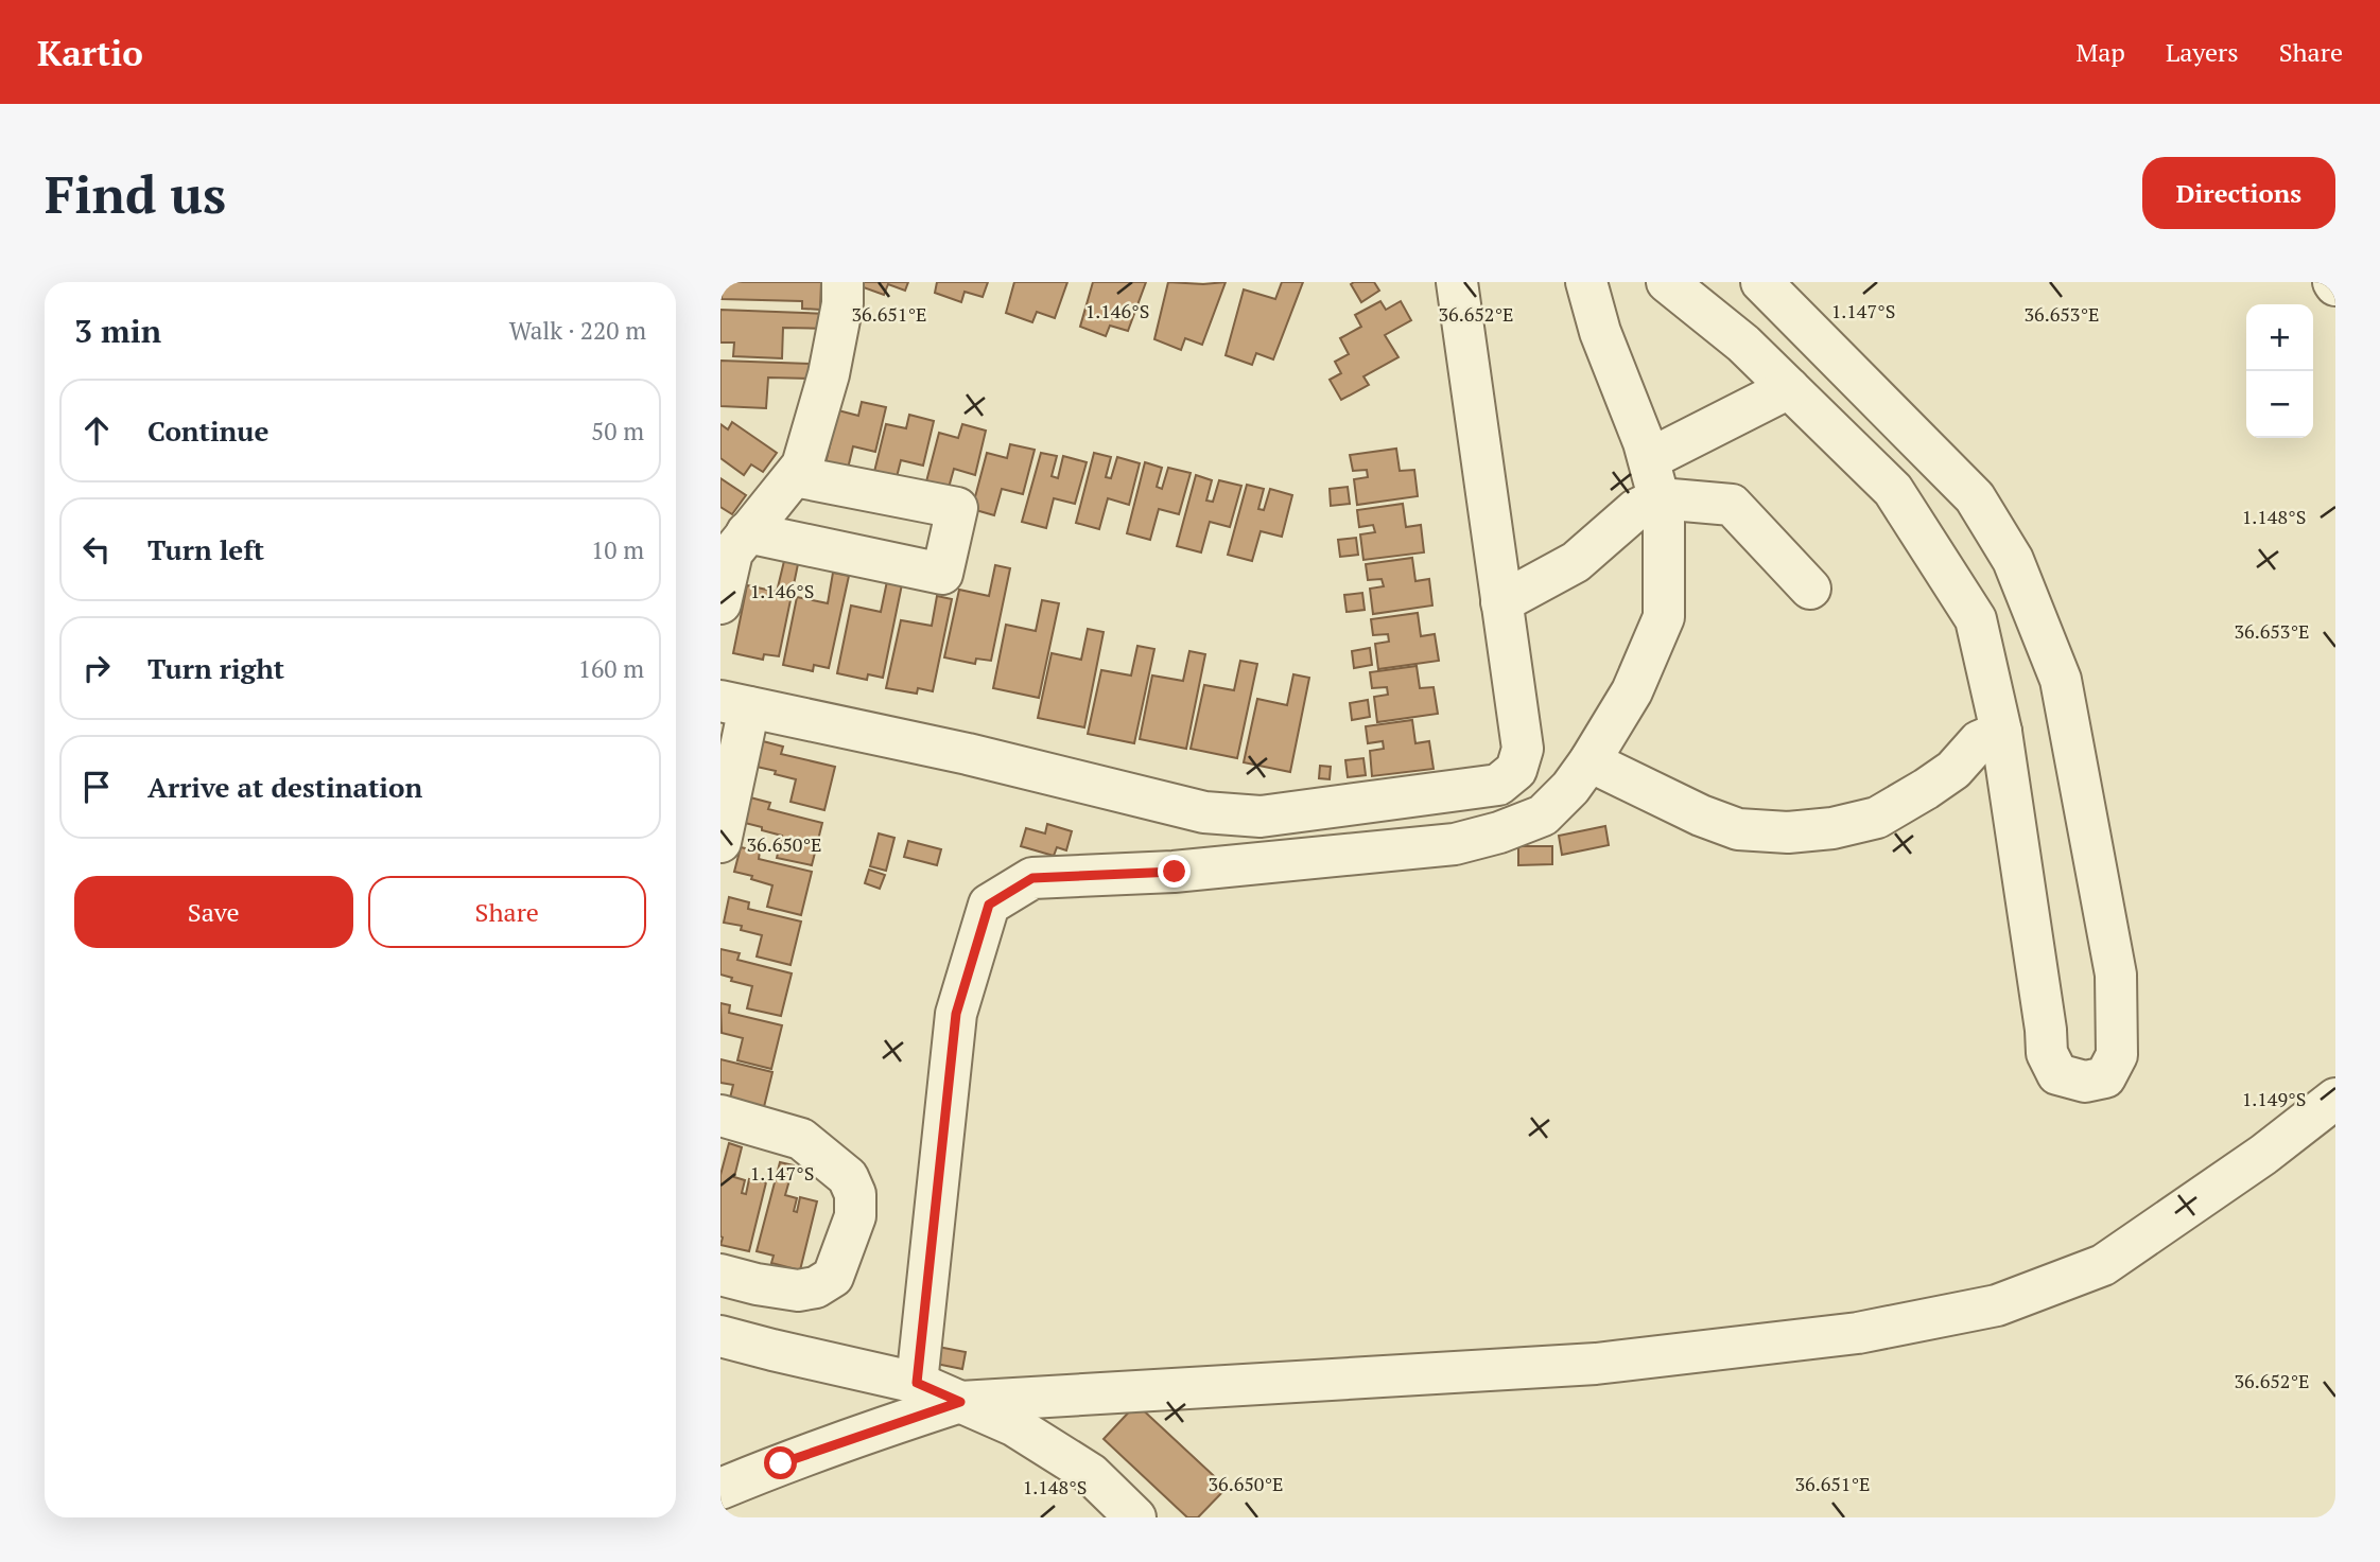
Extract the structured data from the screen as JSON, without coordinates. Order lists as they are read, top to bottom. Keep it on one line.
{"page":{"header":"Kartio","nav":["Map","Layers","Share"],"buttons":["Directions",["Save","Share"]],"title":"Find us","heading":["3 min","Walk · 220 m"],"map_buttons":["+","−"],"list":[["Continue","50 m"],["Turn left","10 m"],["Turn right","160 m"],"Arrive at destination"]},"coordinates":["1.146°S","1.147°S","36.651°E","36.652°E","36.653°E","1.148°S","36.650°E","1.149°S"]}
